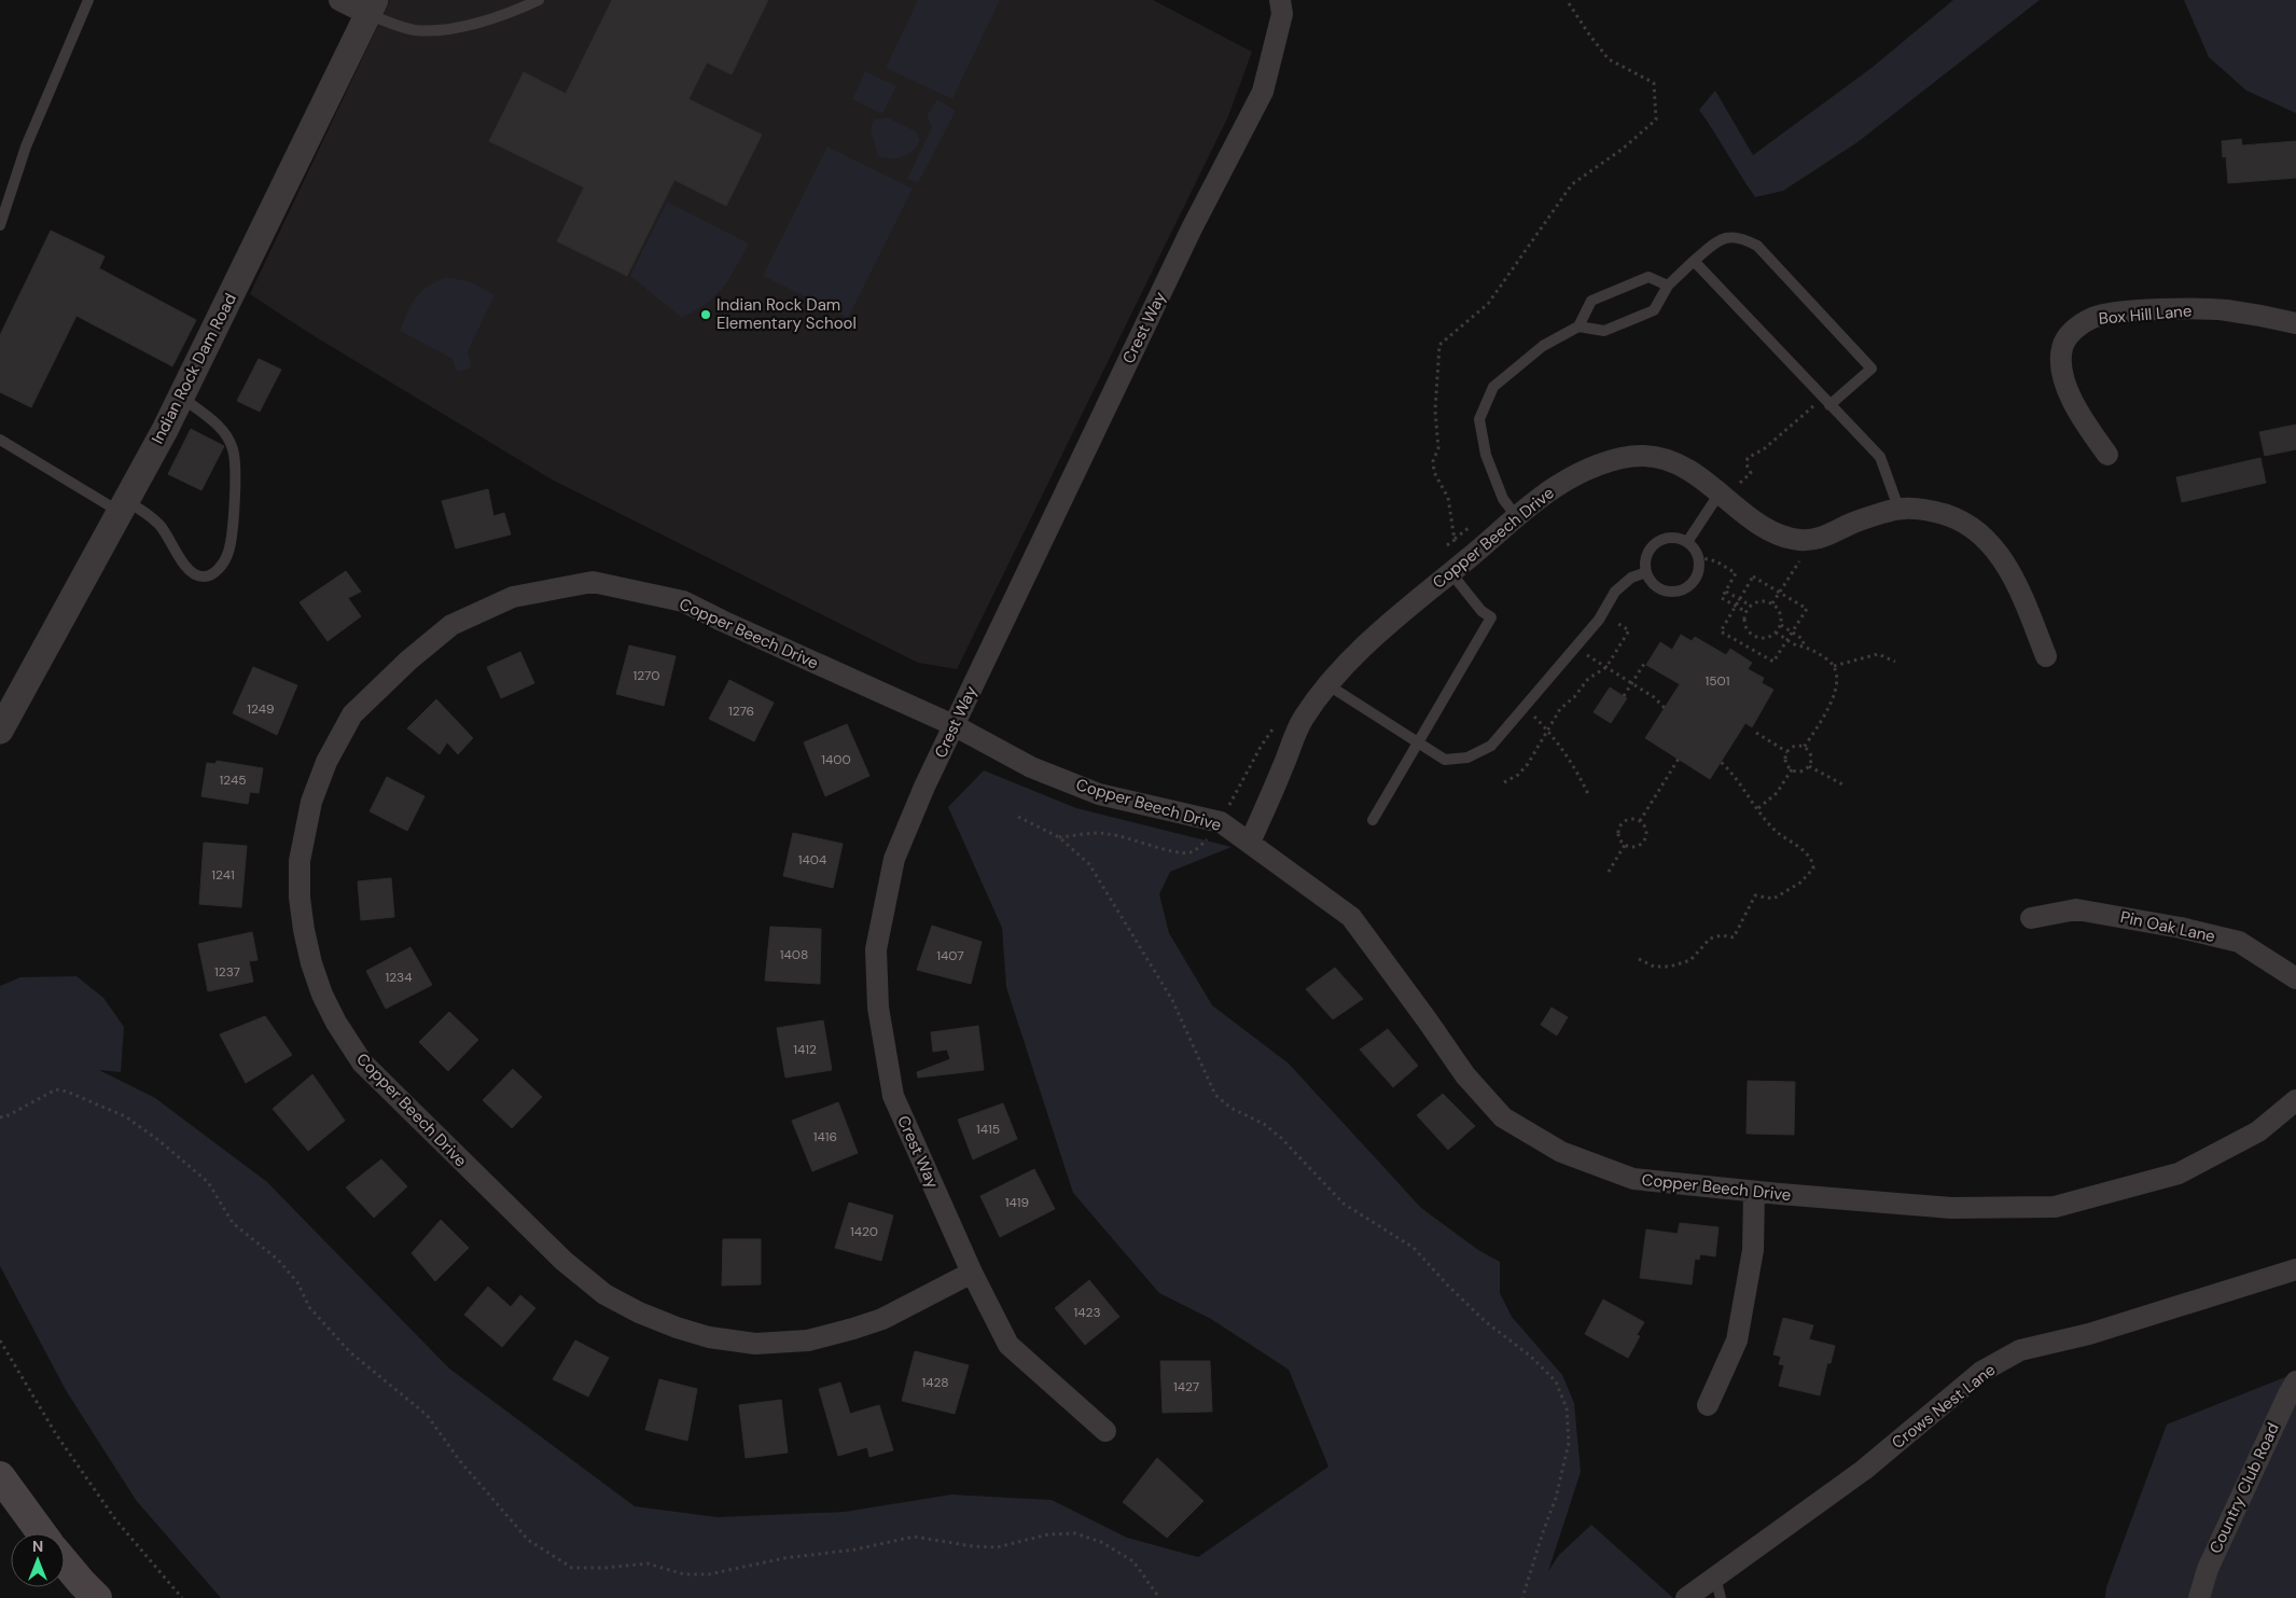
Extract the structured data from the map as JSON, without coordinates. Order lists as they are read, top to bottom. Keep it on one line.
{"streets":{"street":["Box Hill Lane","Crest Way","Indian Rock Dam Road","Copper Beech Drive","Pin Oak Lane","Crows Nest Lane","Country Club Road"]},"crossings":[["Crest Way","Copper Beech Drive"]],"places":["Indian Rock Dam Elementary School"],"house_numbers":["1270","1501","1249","1276","1400","1245","1404","1241","1408","1407","1237","1234","1412","1415","1416","1419","1420","1423","1428","1427"],"north":"top"}
